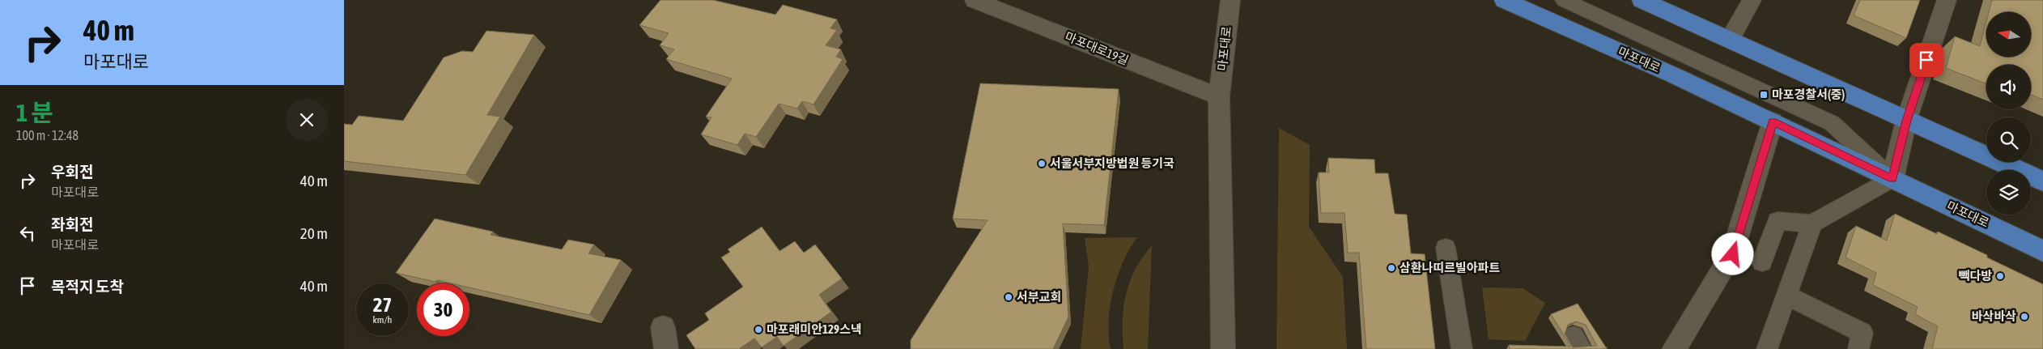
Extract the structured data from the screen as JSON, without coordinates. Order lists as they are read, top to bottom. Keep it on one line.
{"streets":{"main road":["마포대로"],"street":["마포대로19길"]},"crossings":[["마포대로19길","마포대로"]],"places":{"transit":["마포경찰서(중)"],"other":["서울서부지방법원 등기국","삼환나띠르빌아파트","빽다방","서부교회","바삭바삭","마포래미안129스낵"]},"north":"left","page":{"turn":["40 m","마포대로"],"heading":["1 분","100 m · 12:48"],"list":[{"name":"우회전","note":"마포대로","value":"40 m"},{"name":"좌회전","note":"마포대로","value":"20 m"},{"name":"목적지 도착","value":"40 m"}],"speed":"27 km/h","limit":"30"}}
